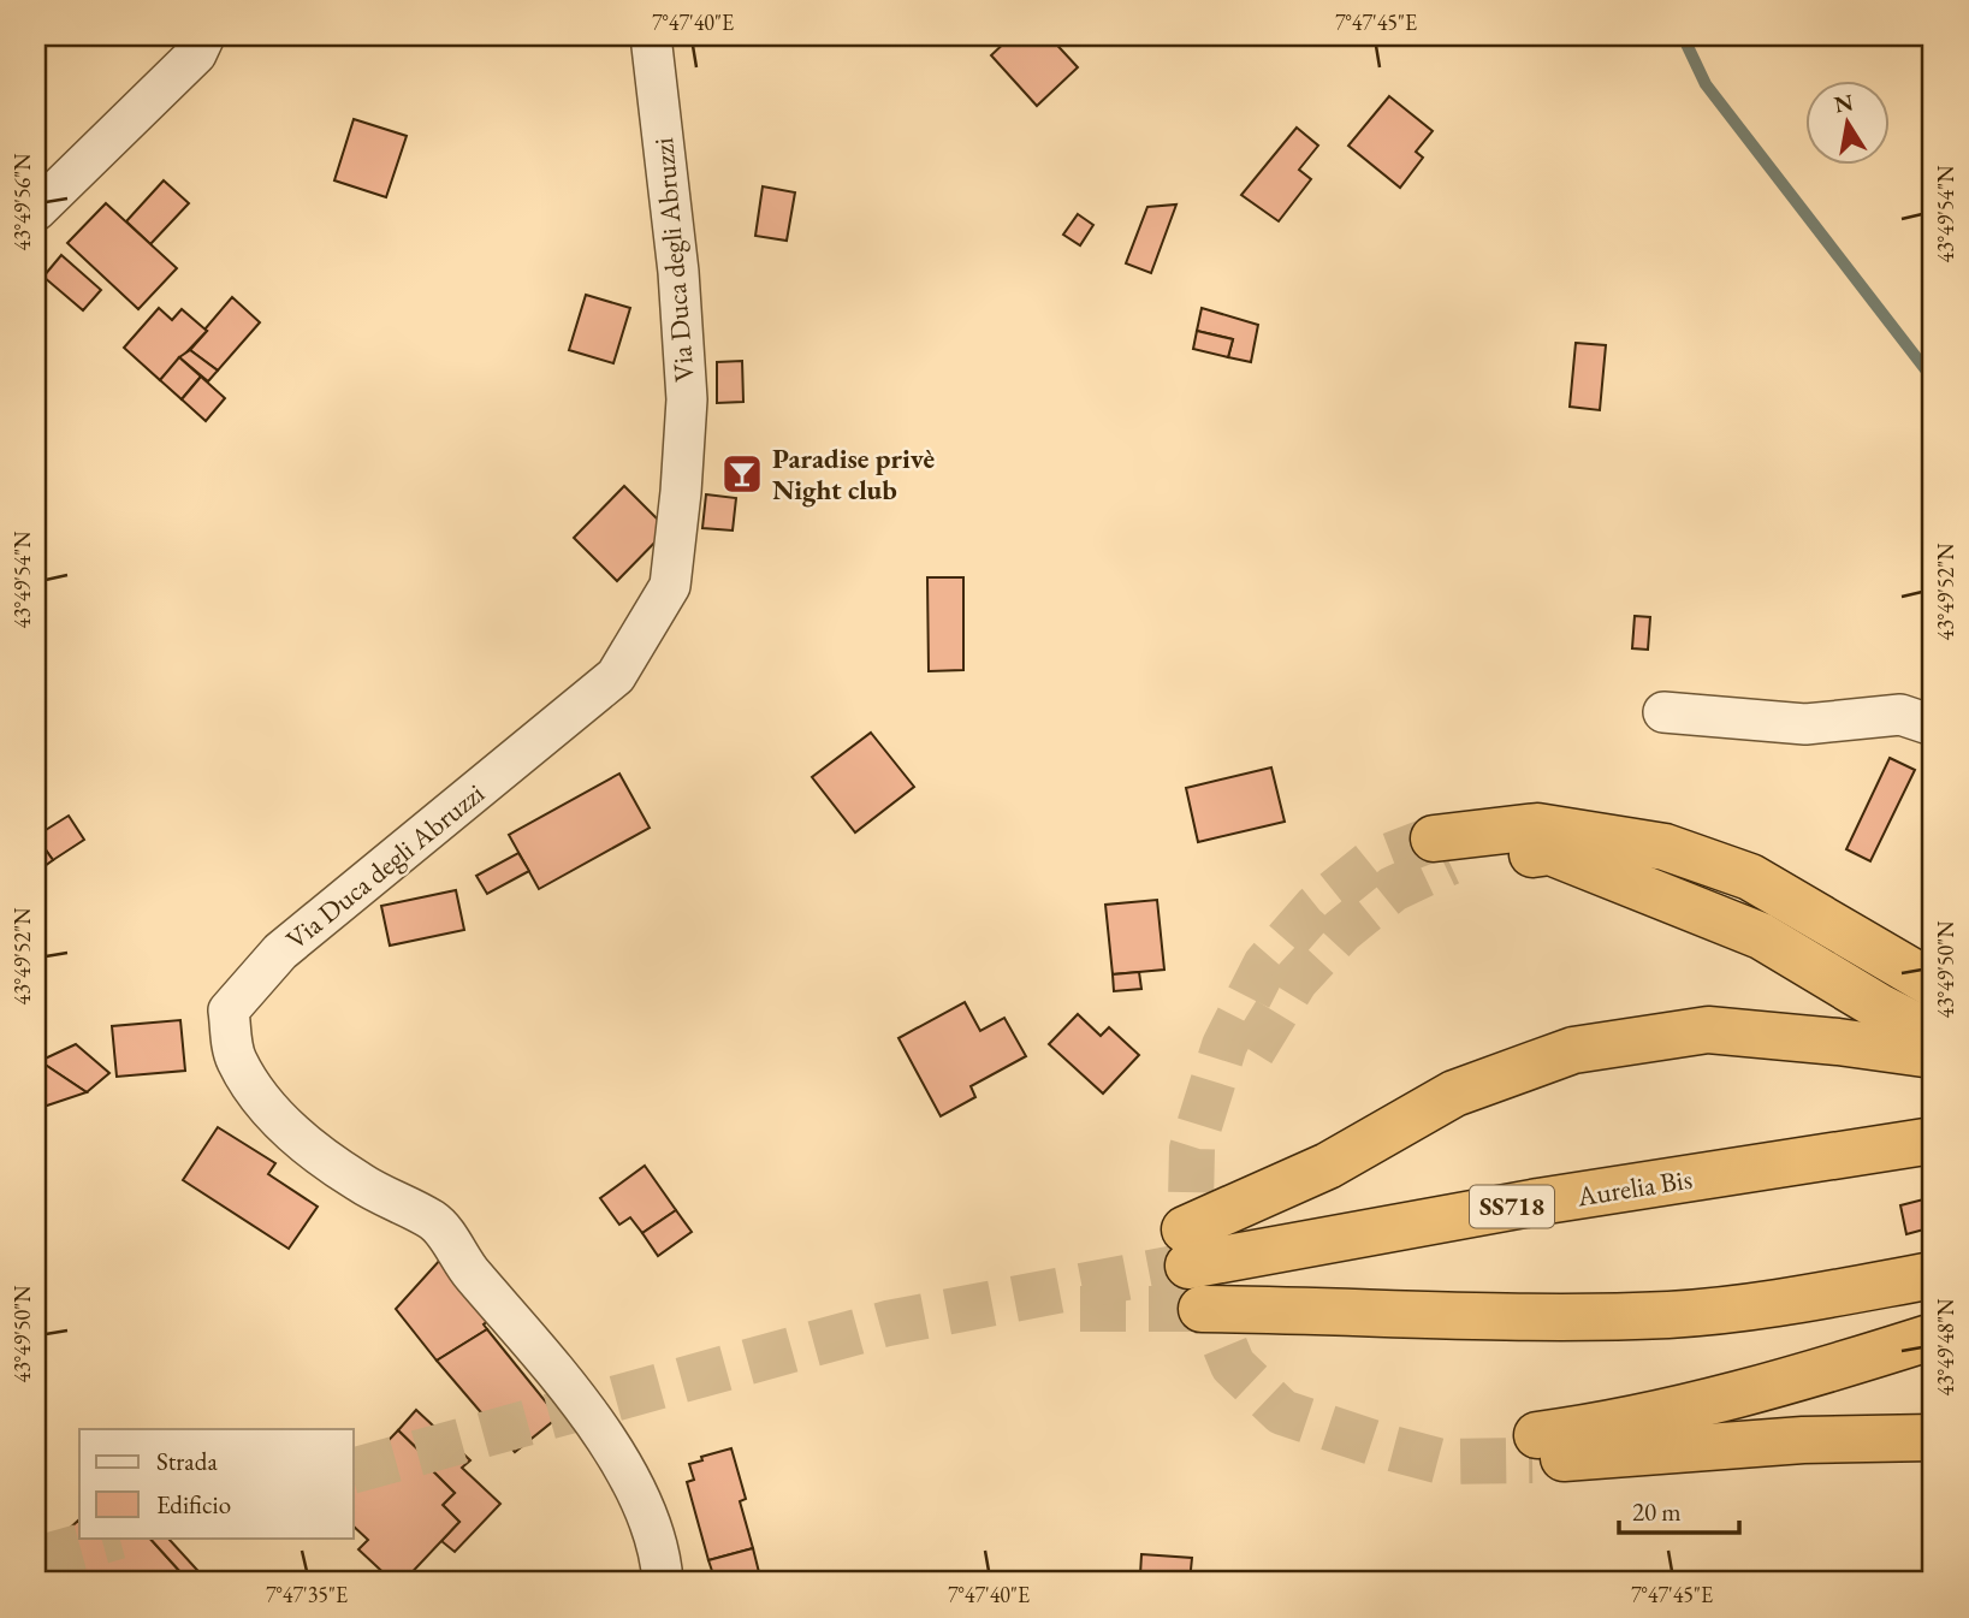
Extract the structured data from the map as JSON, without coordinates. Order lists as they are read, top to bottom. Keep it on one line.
{"streets":{"highway":["Aurelia Bis","SS718"],"street":["Via Duca degli Abruzzi"]},"places":{"bar":["Paradise privè Night club"]},"legend":["Strada","Edificio"],"scale_bar":"20 m","north":"top","coordinates":["7°47'40\"E","7°47'45\"E","43°49'56\"N","43°49'54\"N","43°49'52\"N","43°49'50\"N","43°49'48\"N","7°47'35\"E"]}
